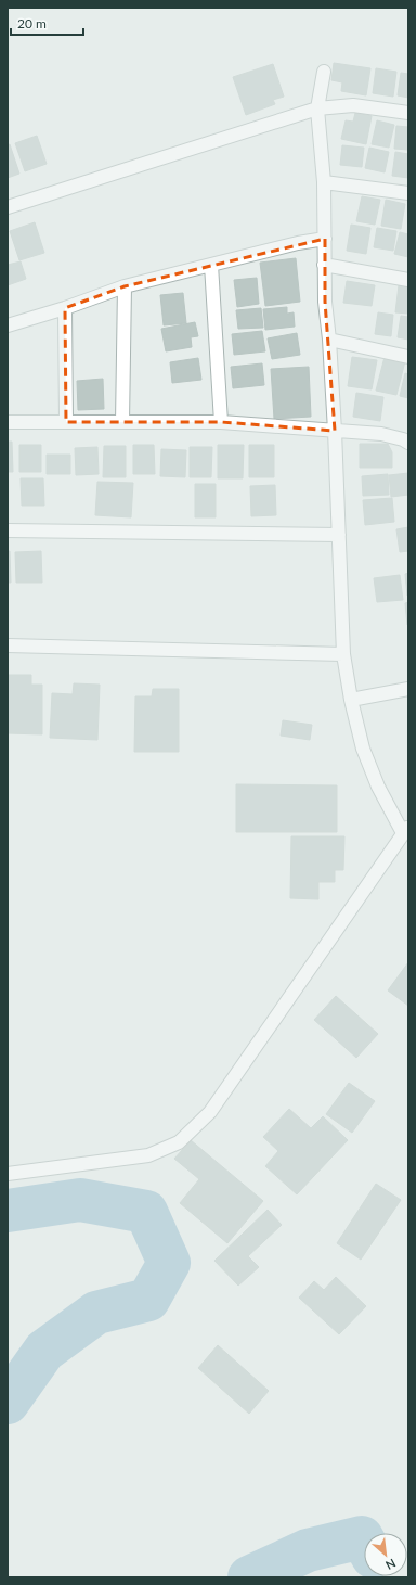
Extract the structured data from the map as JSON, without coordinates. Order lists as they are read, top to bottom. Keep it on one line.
{"scale_bar":"20 m","north":"bottom right"}
